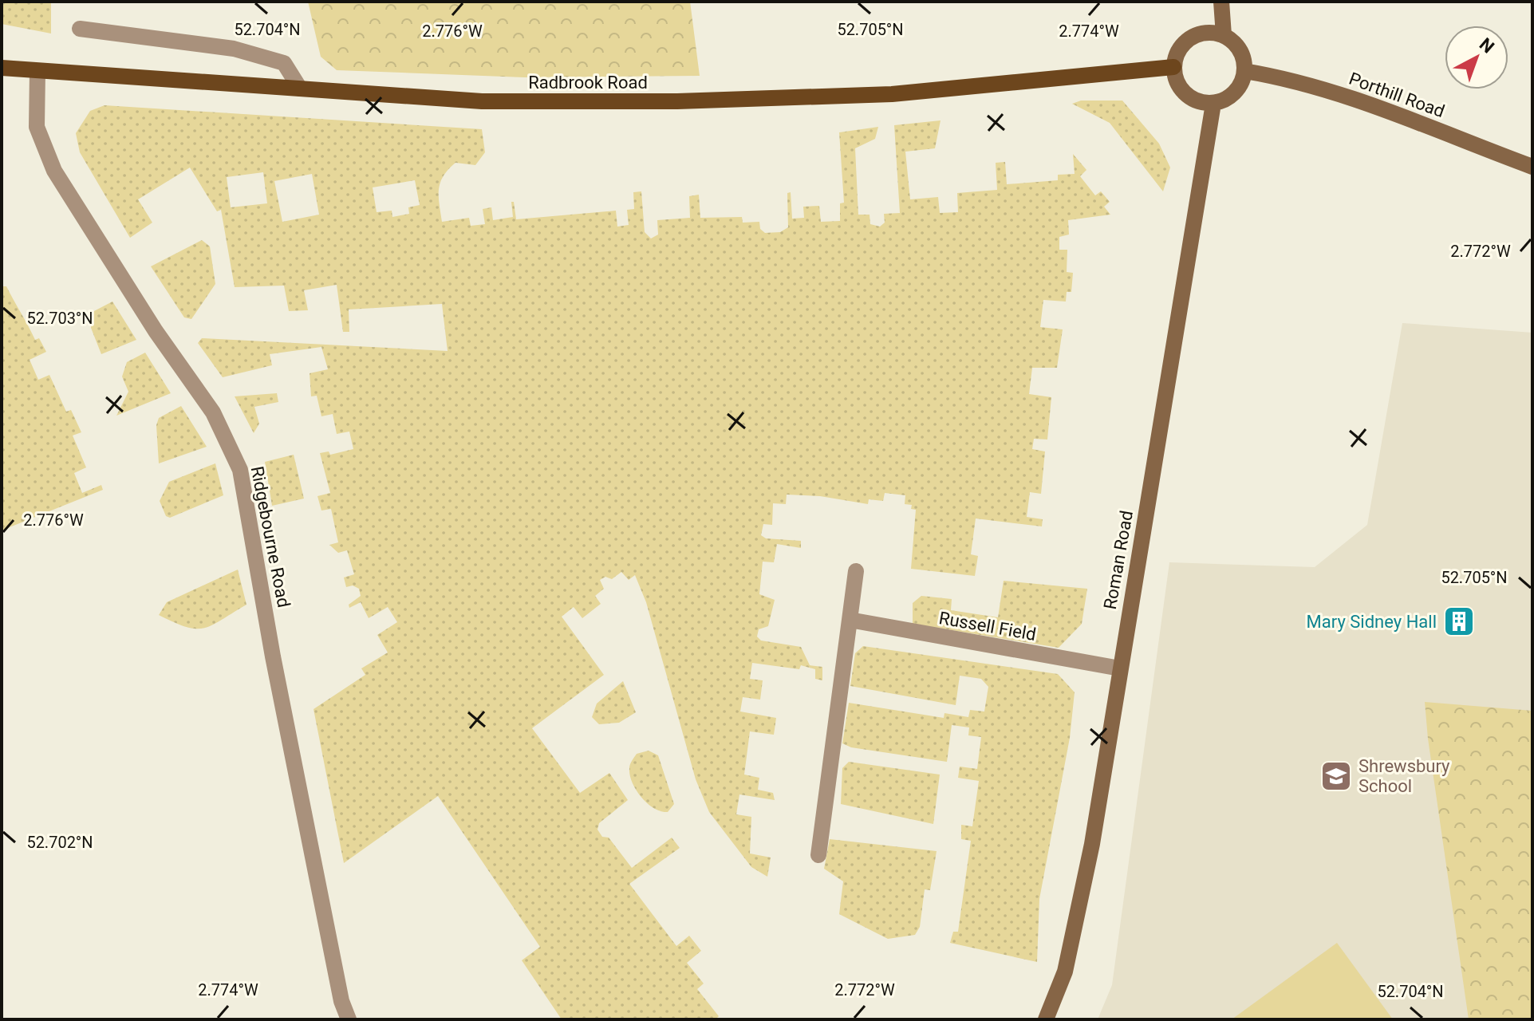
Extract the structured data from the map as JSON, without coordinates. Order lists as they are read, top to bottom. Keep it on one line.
{"streets":{"main road":["Radbrook Road","Porthill Road","Roman Road"],"street":["Ridgebourne Road","Russell Field"]},"crossings":[["Radbrook Road","Porthill Road"],["Radbrook Road","Ridgebourne Road"],["Radbrook Road","Roman Road"],["Porthill Road","Roman Road"],["Roman Road","Russell Field"]],"places":{"building":["Mary Sidney Hall"],"school or university":["Shrewsbury School"]},"north":"top right","coordinates":["52.704°N","52.705°N","2.776°W","2.774°W","2.772°W","52.703°N","52.702°N"]}
